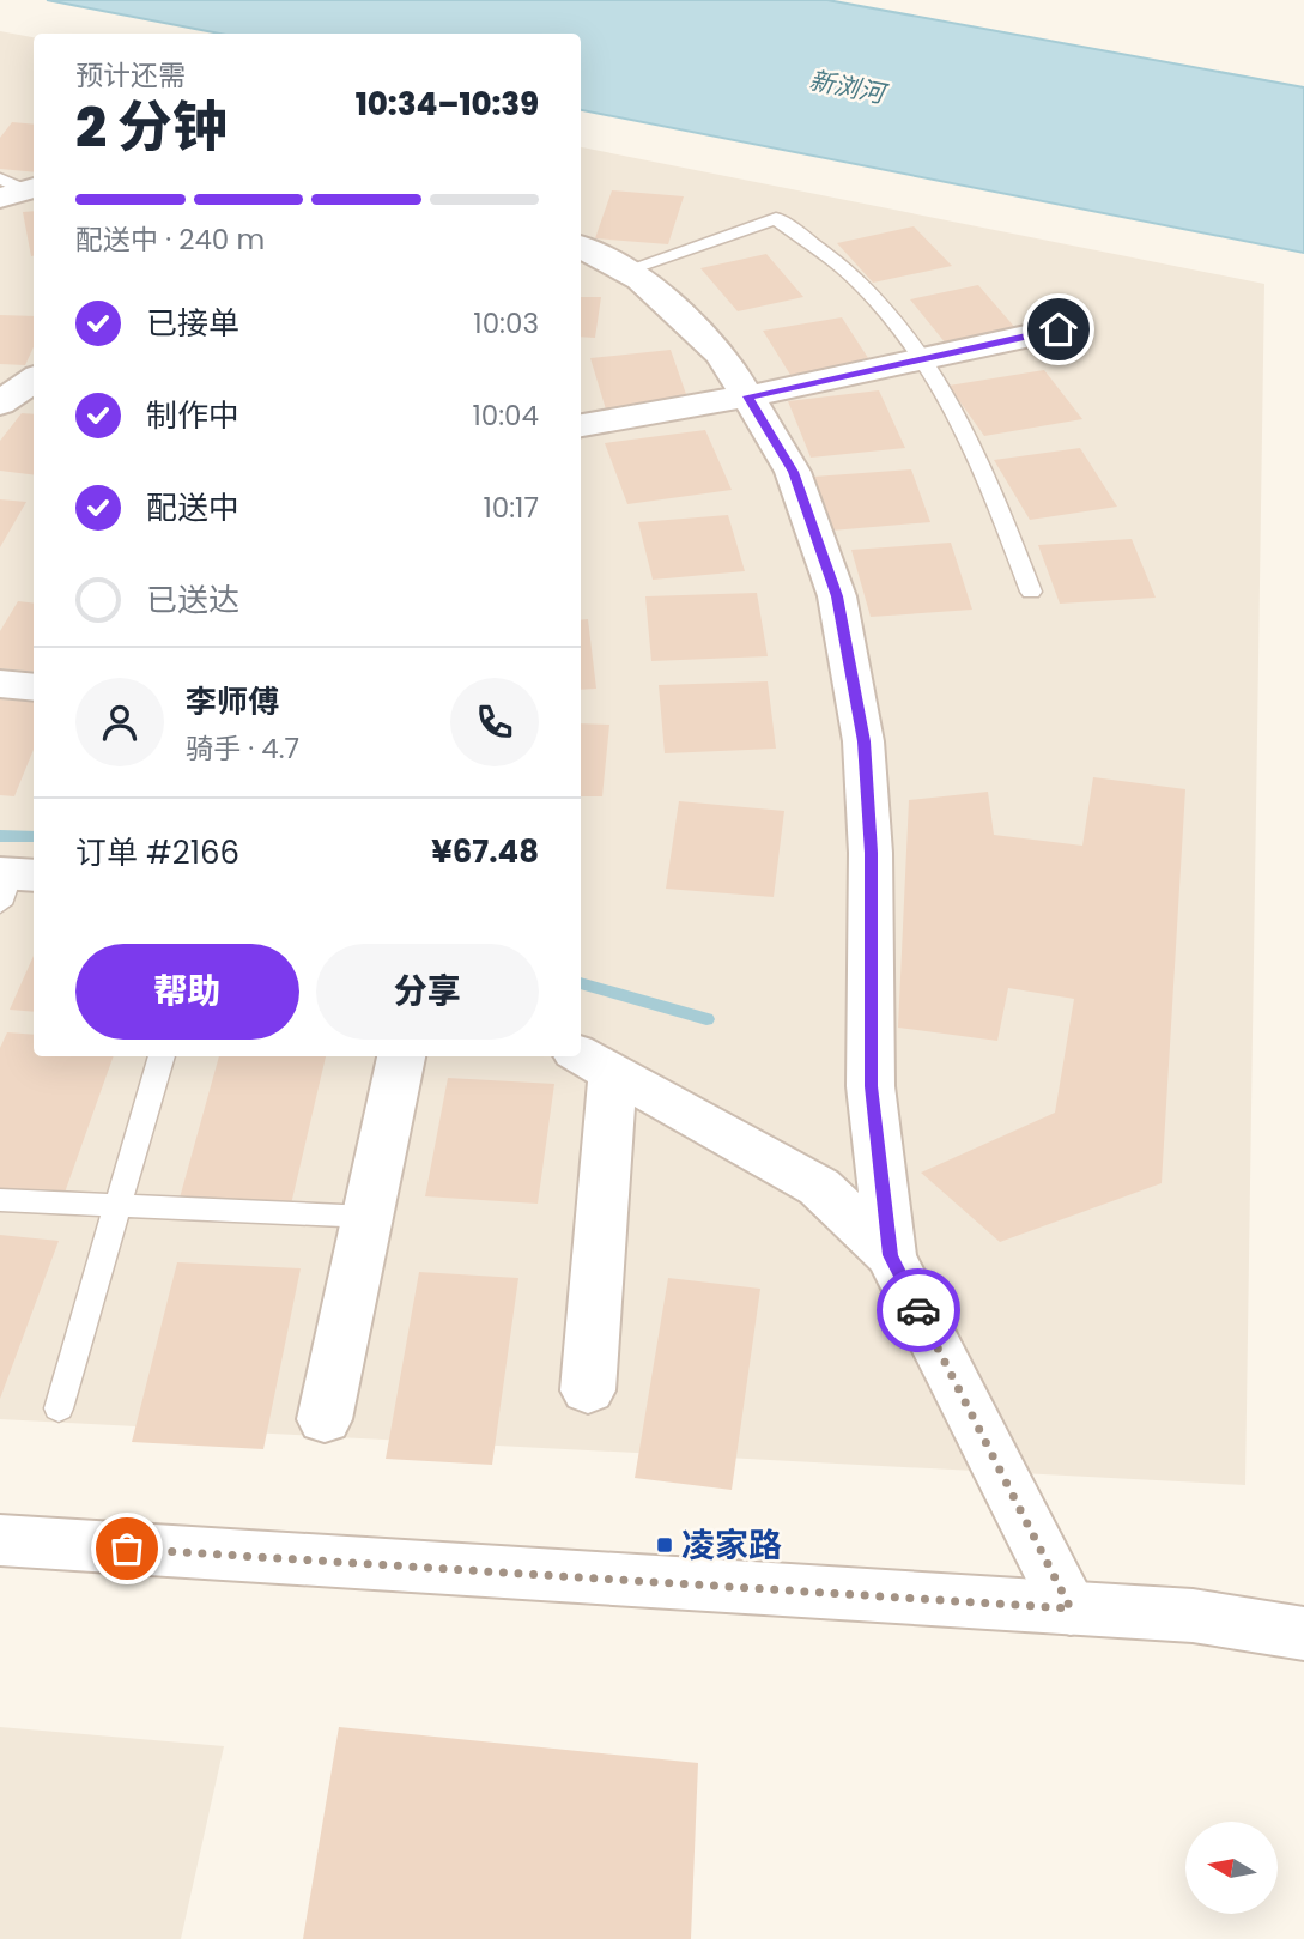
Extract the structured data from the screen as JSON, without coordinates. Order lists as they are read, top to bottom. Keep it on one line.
{"water":["新浏河"],"places":{"transit":["凌家路"]},"north":"left","page":{"heading":["2 分钟","预计还需","10:34–10:39"],"panel":["李师傅","骑手 · 4.7","订单 #2166","¥67.48"],"bar":"配送中 · 240 m","list":[["已接单","10:03"],["制作中","10:04"],["配送中","10:17"],"已送达"],"buttons":["帮助","分享"]}}
